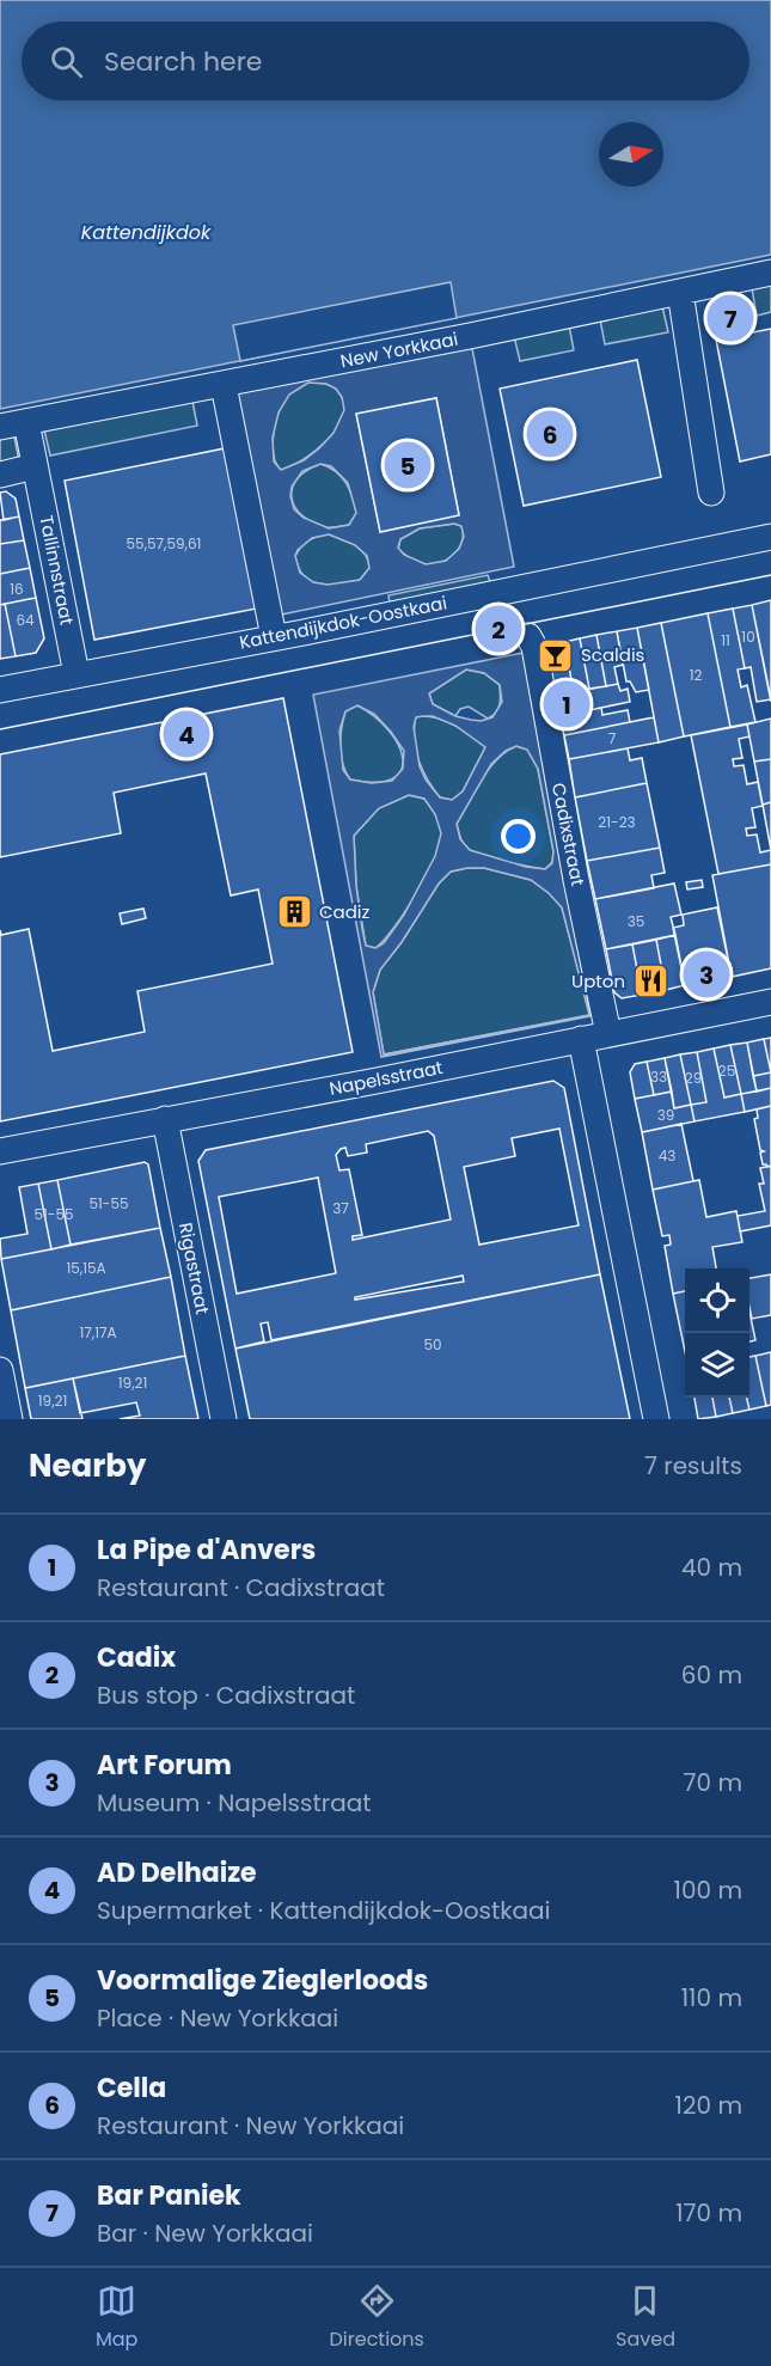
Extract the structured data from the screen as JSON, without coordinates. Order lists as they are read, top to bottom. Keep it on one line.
{"streets":{"street":["New Yorkkaai","Tallinnstraat","Kattendijkdok-Oostkaai","Cadixstraat","Napelsstraat","Rigastraat"]},"crossings":[["Tallinnstraat","Kattendijkdok-Oostkaai"],["Cadixstraat","Napelsstraat"],["Napelsstraat","Rigastraat"]],"water":["Kattendijkdok"],"places":{"bar":["Scaldis"],"building":["Cadiz"],"restaurant":["Upton"]},"house_numbers":["55,57,59,61","16","64","10","11","12","7","21-23","35","25","33","29","39","43","51-55","37","51-55","15,15A","17,17A","50","19,21","19,21"],"north":"right","page":{"search":"Search here","pins":["7","6","5","2","1","4","3"],"heading":["Nearby","7 results"],"list":[{"mark":"1","name":"La Pipe d'Anvers","note":"Restaurant · Cadixstraat","value":"40 m"},{"mark":"2","name":"Cadix","note":"Bus stop · Cadixstraat","value":"60 m"},{"mark":"3","name":"Art Forum","note":"Museum · Napelsstraat","value":"70 m"},{"mark":"4","name":"AD Delhaize","note":"Supermarket · Kattendijkdok-Oostkaai","value":"100 m"},{"mark":"5","name":"Voormalige Zieglerloods","note":"Place · New Yorkkaai","value":"110 m"},{"mark":"6","name":"Cella","note":"Restaurant · New Yorkkaai","value":"120 m"},{"mark":"7","name":"Bar Paniek","note":"Bar · New Yorkkaai","value":"170 m"}],"nav":["Map","Directions","Saved"]}}
